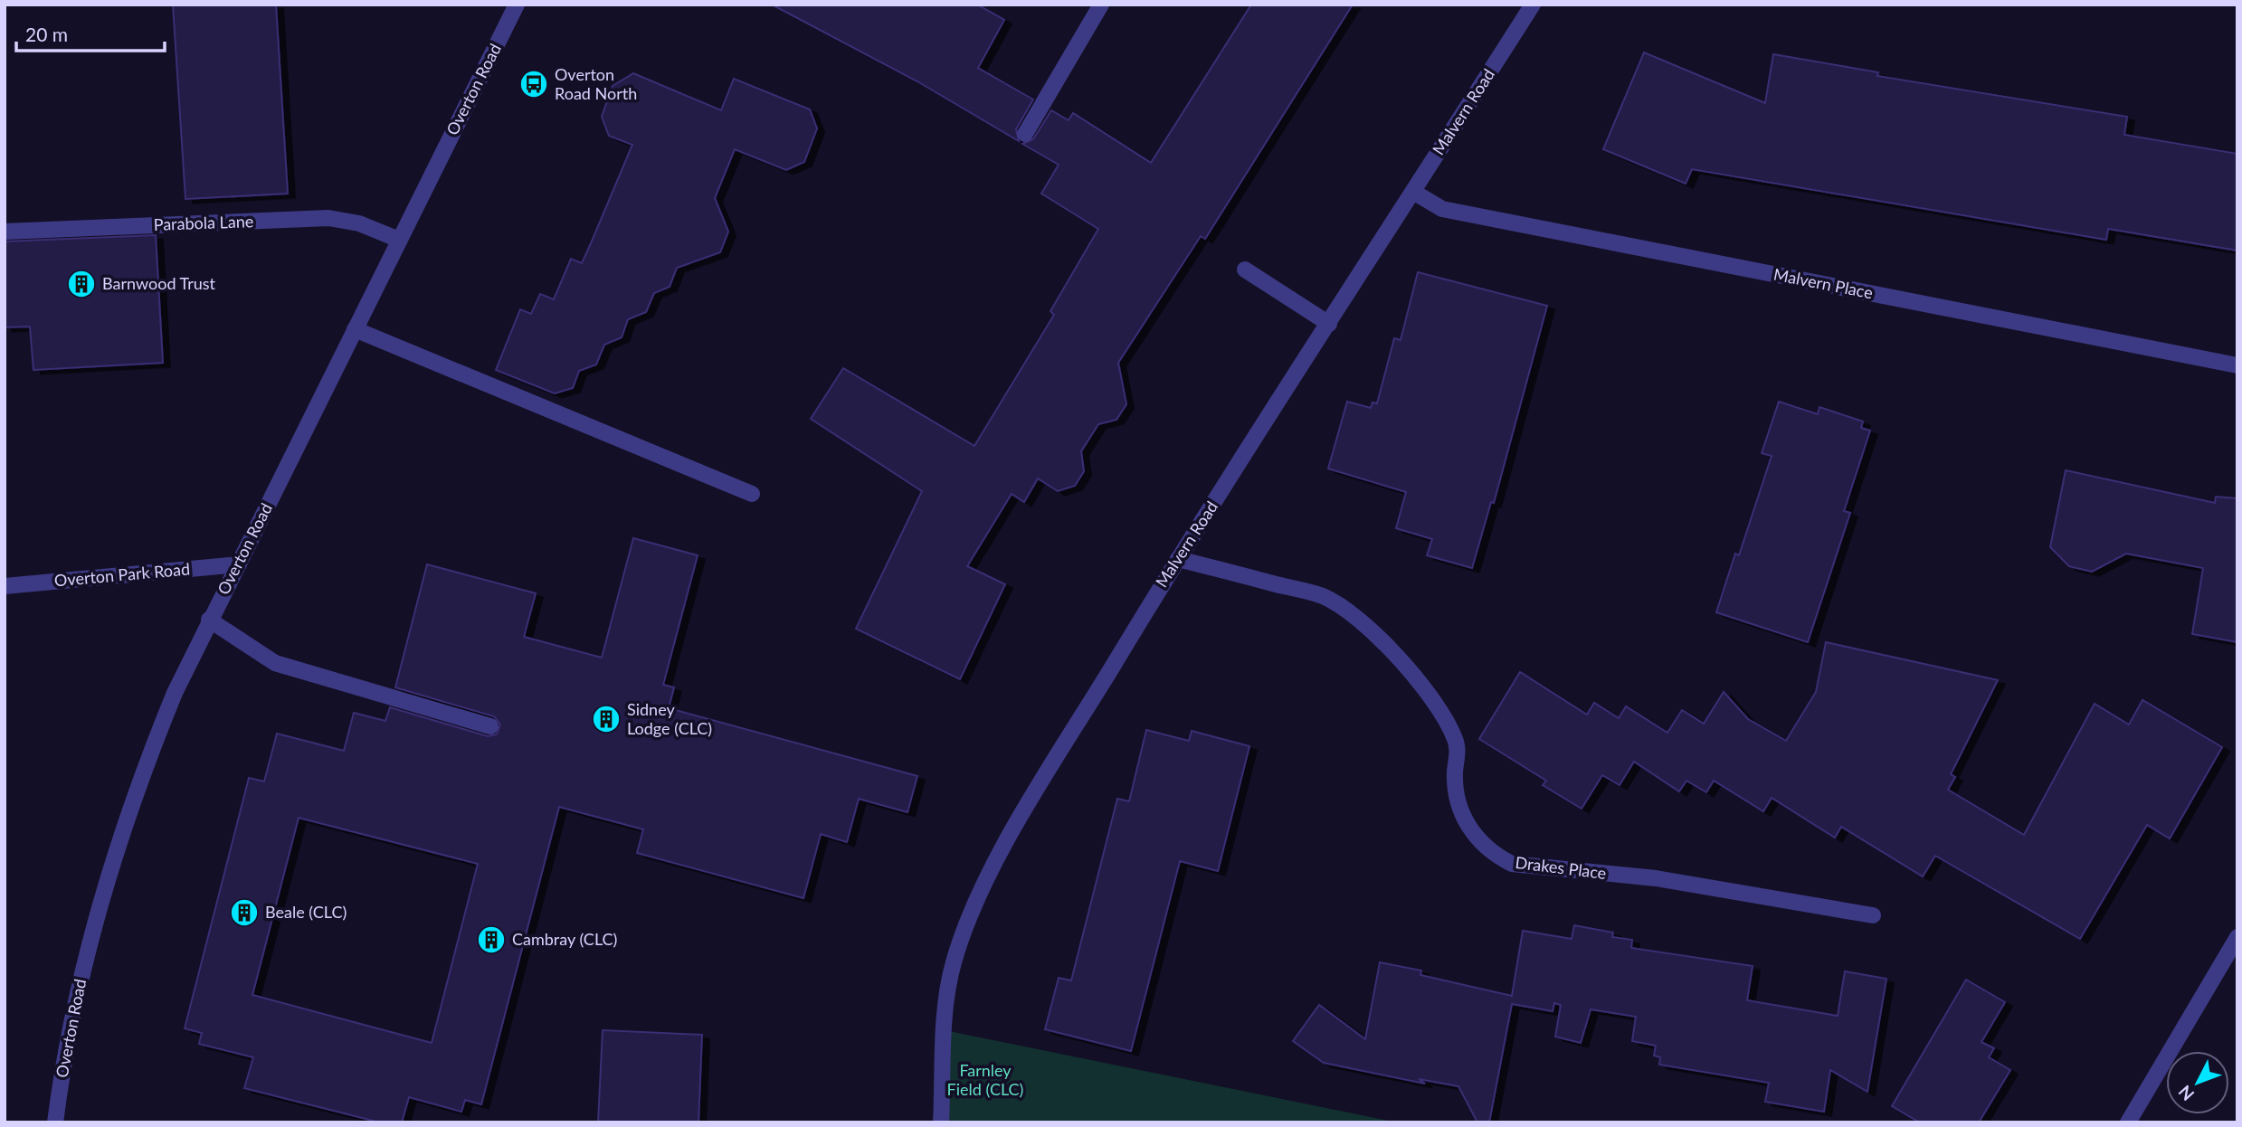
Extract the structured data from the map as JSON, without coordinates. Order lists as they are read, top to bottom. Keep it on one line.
{"streets":{"street":["Overton Road","Malvern Road","Parabola Lane","Malvern Place","Overton Park Road","Drakes Place"]},"crossings":[["Overton Road","Parabola Lane"],["Overton Road","Overton Park Road"],["Malvern Road","Malvern Place"],["Malvern Road","Drakes Place"]],"parks":["Farnley Field (CLC)"],"places":{"bus stop":["Overton Road North"],"building":["Barnwood Trust","Sidney Lodge (CLC)","Beale (CLC)","Cambray (CLC)"]},"scale_bar":"20 m","north":"bottom left"}
